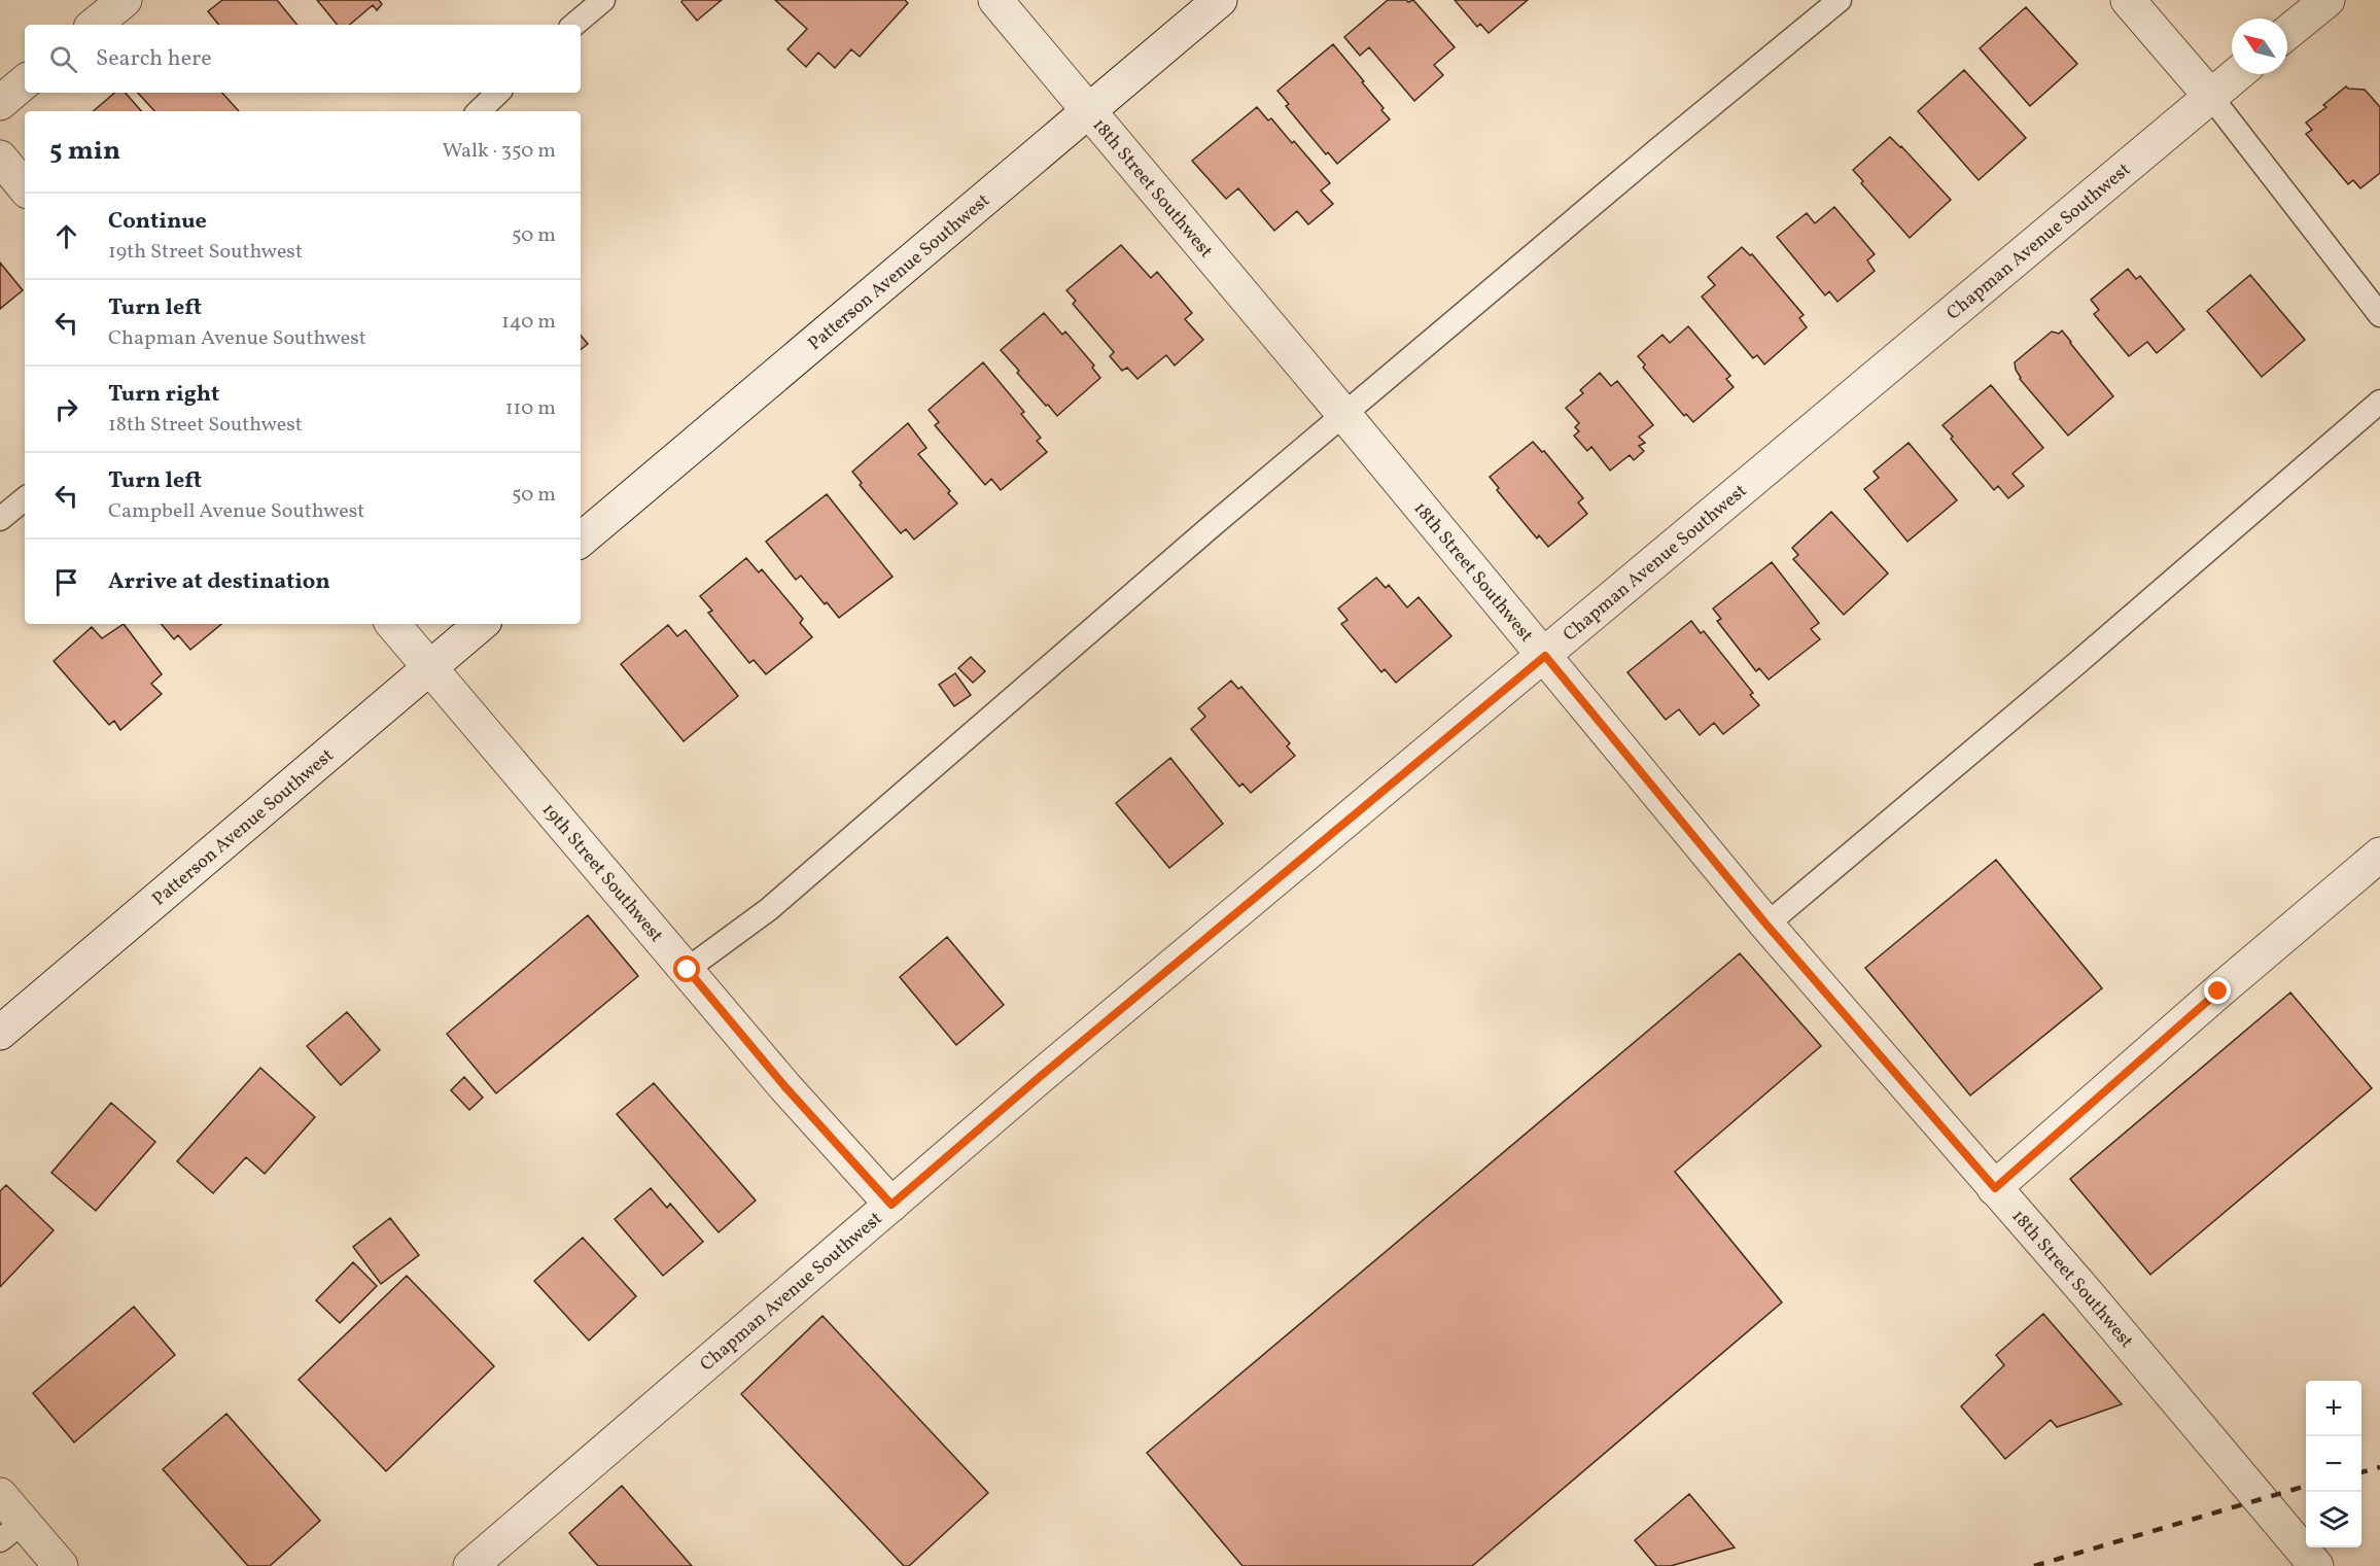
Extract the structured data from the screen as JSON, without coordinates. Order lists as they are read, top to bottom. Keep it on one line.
{"streets":{"street":["18th Street Southwest","Chapman Avenue Southwest","Patterson Avenue Southwest","19th Street Southwest"]},"crossings":[["18th Street Southwest","Chapman Avenue Southwest"],["18th Street Southwest","Patterson Avenue Southwest"],["Chapman Avenue Southwest","19th Street Southwest"],["Patterson Avenue Southwest","19th Street Southwest"]],"north":"top left","page":{"search":"Search here","heading":["5 min","Walk · 350 m"],"list":[["Continue","19th Street Southwest","50 m"],["Turn left","Chapman Avenue Southwest","140 m"],["Turn right","18th Street Southwest","110 m"],["Turn left","Campbell Avenue Southwest","50 m"],"Arrive at destination"],"map_buttons":["+","−"]}}
